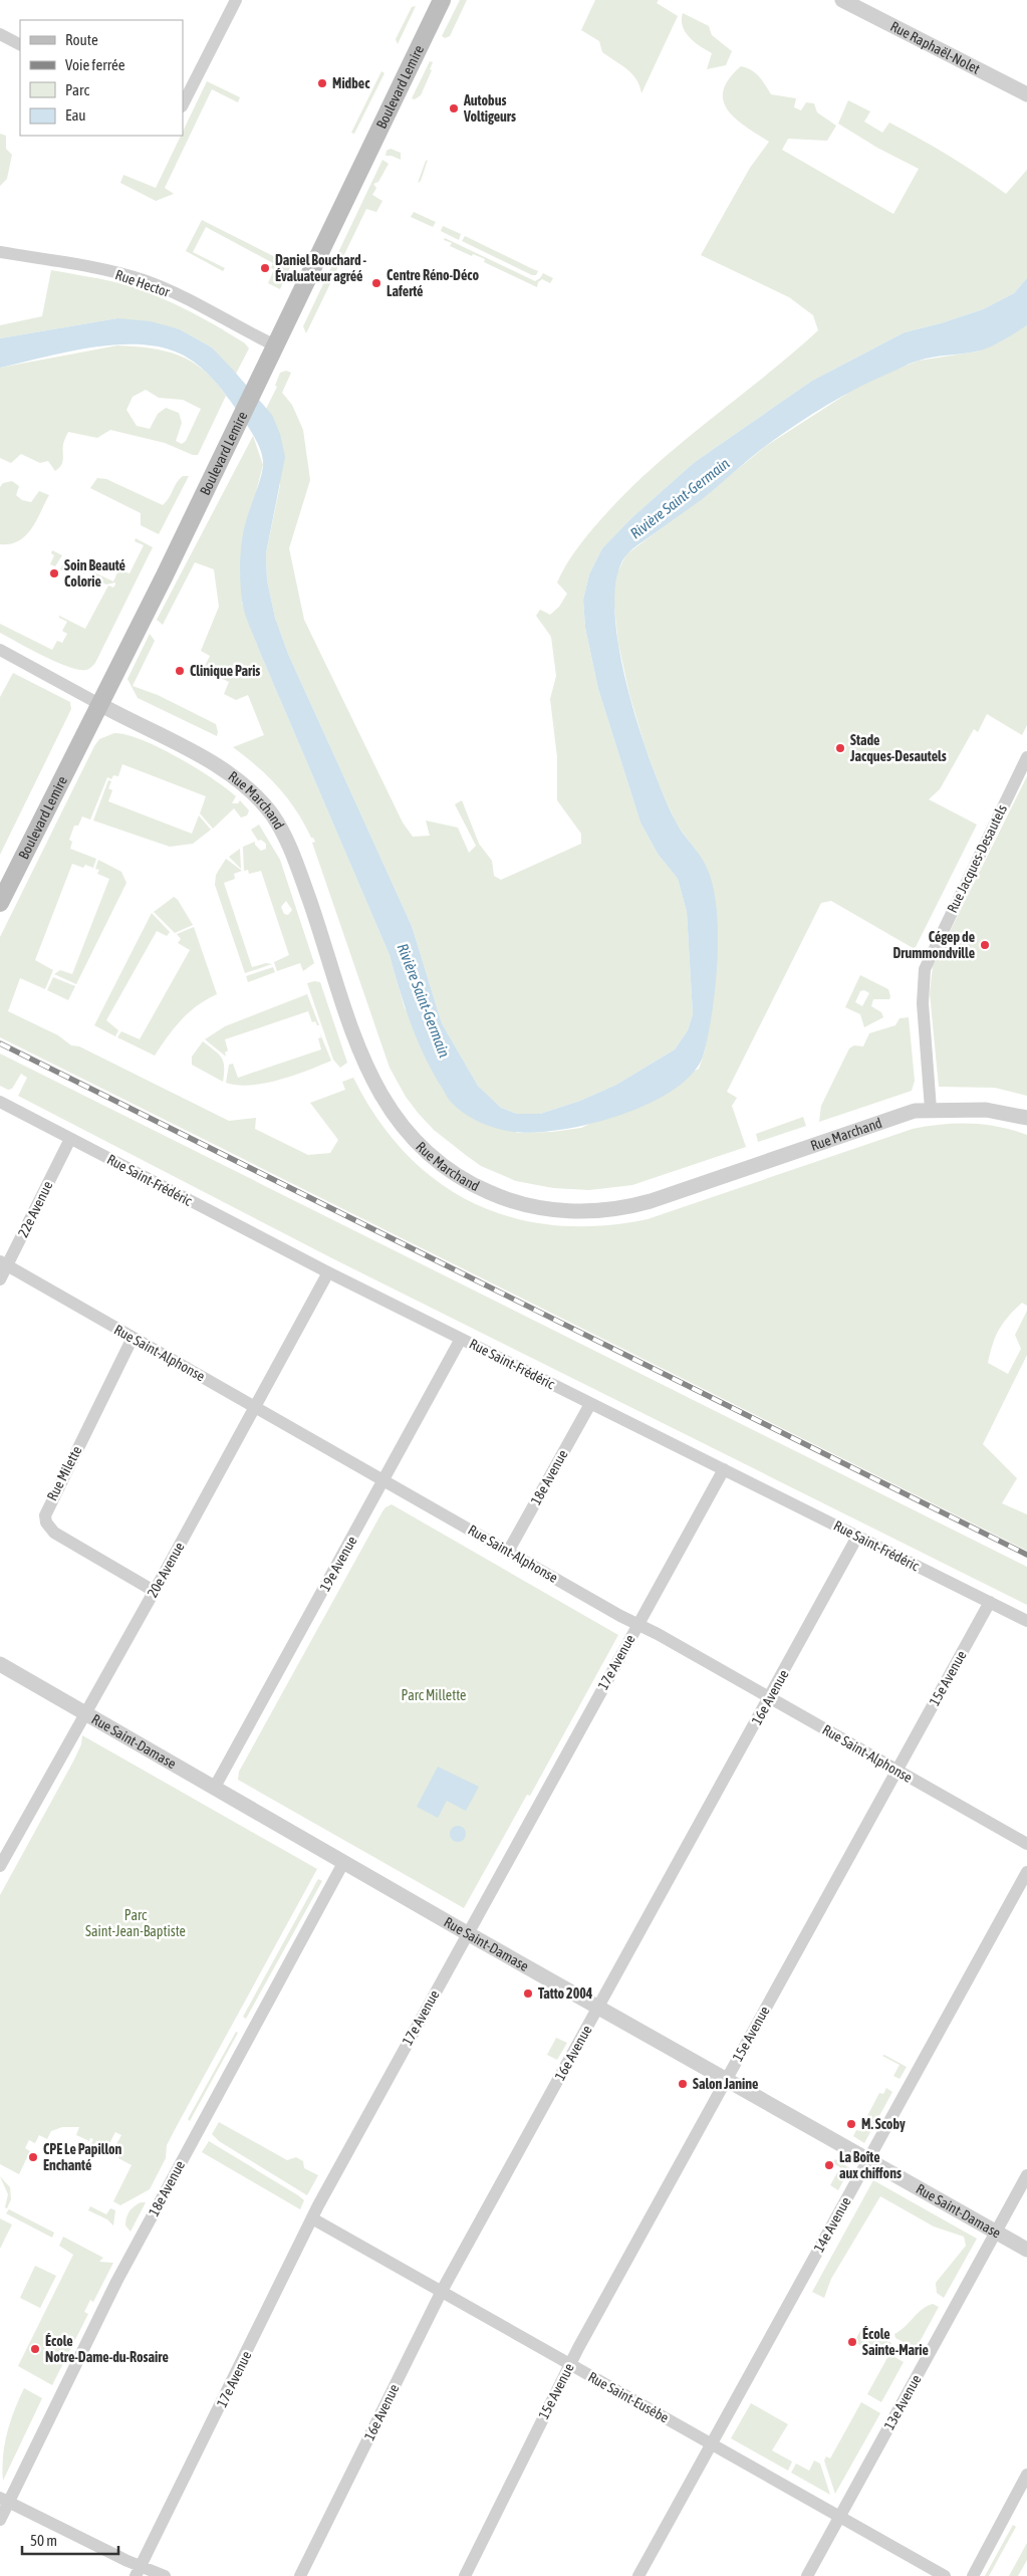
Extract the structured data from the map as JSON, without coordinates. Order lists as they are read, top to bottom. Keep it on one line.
{"streets":{"main road":["Boulevard Lemire"],"street":["Rue Raphaël-Nolet","Rue Hector","Rue Marchand","Rue Jacques-Desautels","Rue Saint-Frédéric","22e Avenue","Rue Saint-Alphonse","Rue Milette","18e Avenue","19e Avenue","20e Avenue","17e Avenue","15e Avenue","16e Avenue","Rue Saint-Damase","14e Avenue","Rue Saint-Eusèbe","13e Avenue"]},"crossings":[["Boulevard Lemire","Rue Hector"],["Boulevard Lemire","Rue Marchand"],["Rue Marchand","Rue Jacques-Desautels"],["Rue Saint-Frédéric","22e Avenue"],["Rue Saint-Frédéric","18e Avenue"],["Rue Saint-Frédéric","19e Avenue"],["Rue Saint-Frédéric","20e Avenue"],["Rue Saint-Frédéric","17e Avenue"],["Rue Saint-Frédéric","15e Avenue"],["Rue Saint-Frédéric","16e Avenue"],["22e Avenue","Rue Saint-Alphonse"],["Rue Saint-Alphonse","Rue Milette"],["Rue Saint-Alphonse","18e Avenue"],["Rue Saint-Alphonse","19e Avenue"],["Rue Saint-Alphonse","20e Avenue"],["Rue Saint-Alphonse","17e Avenue"],["Rue Saint-Alphonse","15e Avenue"],["Rue Saint-Alphonse","16e Avenue"],["Rue Milette","20e Avenue"],["18e Avenue","Rue Saint-Damase"],["19e Avenue","Rue Saint-Damase"],["20e Avenue","Rue Saint-Damase"],["17e Avenue","Rue Saint-Damase"],["17e Avenue","Rue Saint-Eusèbe"],["15e Avenue","Rue Saint-Damase"],["15e Avenue","Rue Saint-Eusèbe"],["16e Avenue","Rue Saint-Damase"],["16e Avenue","Rue Saint-Eusèbe"],["Rue Saint-Damase","14e Avenue"],["Rue Saint-Damase","13e Avenue"],["14e Avenue","Rue Saint-Eusèbe"],["Rue Saint-Eusèbe","13e Avenue"]],"water":["Rivière Saint-Germain"],"parks":["Parc Millette","Parc Saint-Jean-Baptiste"],"places":["Midbec","Autobus Voltigeurs","Daniel Bouchard - Évaluateur agréé","Centre Réno-Déco Laferté","Soin Beauté Colorie","Clinique Paris","Stade Jacques-Desautels","Cégep de Drummondville","Tatto 2004","Salon Janine","M. Scoby","CPE Le Papillon Enchanté","La Boîte aux chiffons","École Sainte-Marie","École Notre-Dame-du-Rosaire"],"legend":["Route","Voie ferrée","Parc","Eau"],"scale_bar":"50 m"}
